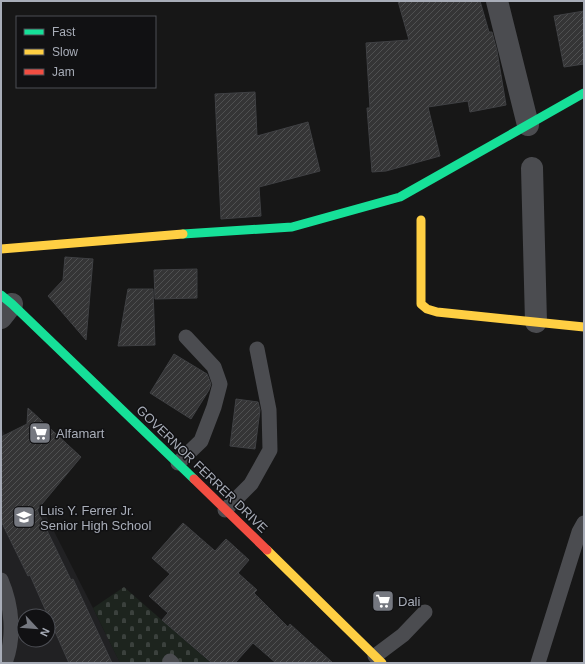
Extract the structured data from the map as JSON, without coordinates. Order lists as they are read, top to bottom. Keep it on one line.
{"streets":{"street":["GOVERNOR FERRER DRIVE"]},"places":{"supermarket":["Alfamart","Dali"],"school or university":["Luis Y. Ferrer Jr. Senior High School"]},"legend":["Fast","Slow","Jam"],"north":"bottom right"}
